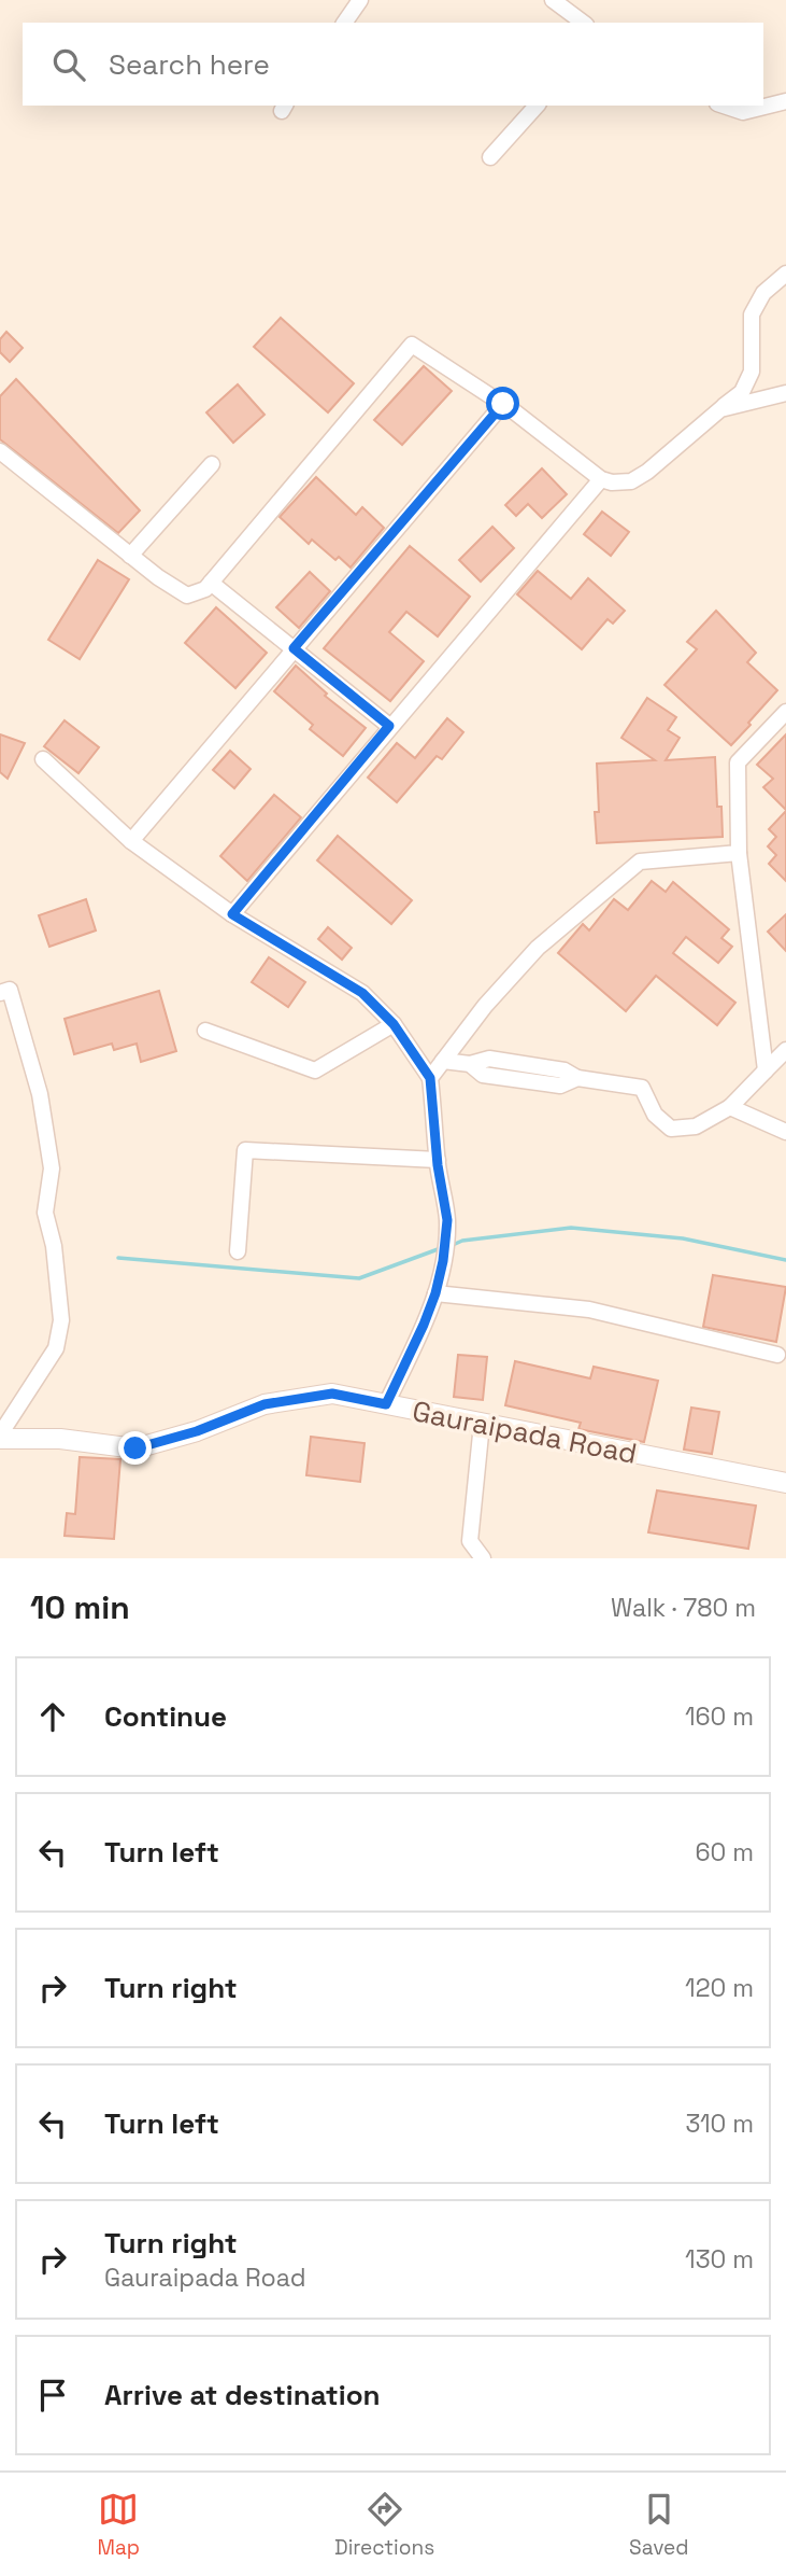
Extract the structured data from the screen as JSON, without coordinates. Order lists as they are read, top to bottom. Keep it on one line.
{"streets":{"street":["Gauraipada Road"]},"page":{"search":"Search here","heading":["10 min","Walk · 780 m"],"list":[["Continue","160 m"],["Turn left","60 m"],["Turn right","120 m"],["Turn left","310 m"],["Turn right","Gauraipada Road","130 m"],"Arrive at destination"],"nav":["Map","Directions","Saved"]}}
